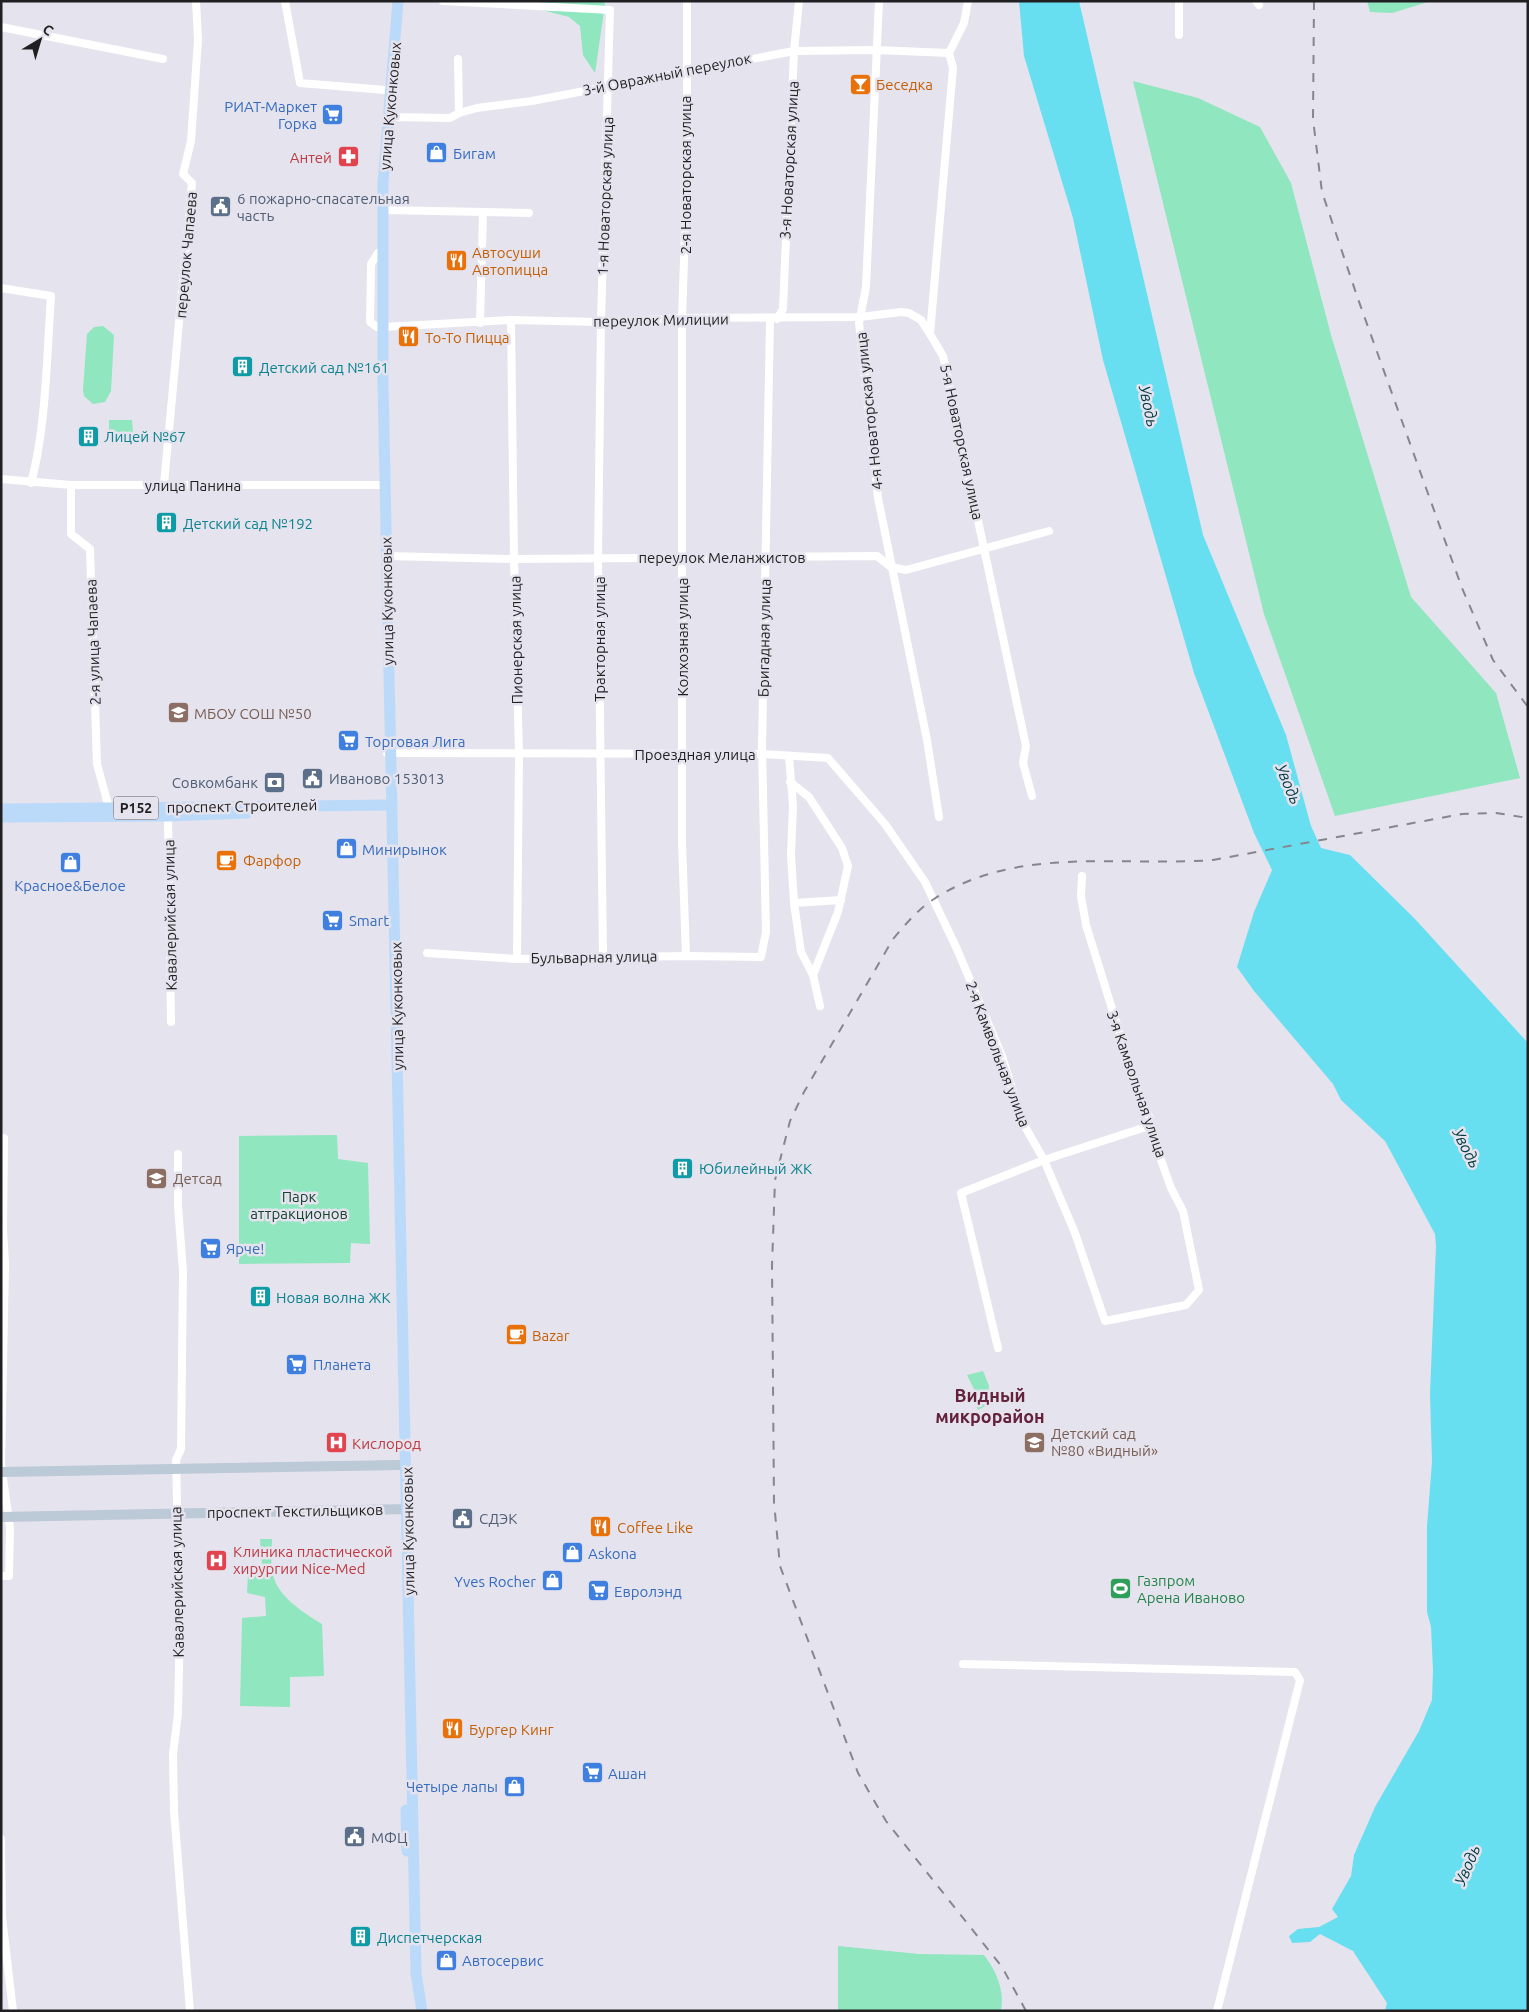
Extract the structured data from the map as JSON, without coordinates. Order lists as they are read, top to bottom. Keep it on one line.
{"streets":{"main road":["улица Куконковых","проспект Строителей","Р152","проспект Текстильщиков"],"street":["3-й Овражный переулок","3-я Новаторская улица","2-я Новаторская улица","1-я Новаторская улица","переулок Чапаева","переулок Милиции","4-я Новаторская улица","5-я Новаторская улица","улица Панина","переулок Меланжистов","Колхозная улица","Бригадная улица","Тракторная улица","Пионерская улица","2-я улица Чапаева","Проездная улица","Кавалерийская улица","Бульварная улица","2-я Камвольная улица","3-я Камвольная улица"]},"crossings":[["3-й Овражный переулок","улица Куконковых"],["3-й Овражный переулок","3-я Новаторская улица"],["3-й Овражный переулок","2-я Новаторская улица"],["3-й Овражный переулок","1-я Новаторская улица"],["3-й Овражный переулок","4-я Новаторская улица"],["улица Куконковых","переулок Милиции"],["улица Куконковых","улица Панина"],["улица Куконковых","переулок Меланжистов"],["улица Куконковых","Проездная улица"],["улица Куконковых","проспект Строителей"],["улица Куконковых","проспект Текстильщиков"],["3-я Новаторская улица","переулок Милиции"],["3-я Новаторская улица","Бригадная улица"],["2-я Новаторская улица","переулок Милиции"],["2-я Новаторская улица","Колхозная улица"],["1-я Новаторская улица","переулок Милиции"],["1-я Новаторская улица","Тракторная улица"],["переулок Чапаева","улица Панина"],["переулок Милиции","4-я Новаторская улица"],["переулок Милиции","5-я Новаторская улица"],["переулок Милиции","Колхозная улица"],["переулок Милиции","Бригадная улица"],["переулок Милиции","Тракторная улица"],["переулок Милиции","Пионерская улица"],["4-я Новаторская улица","переулок Меланжистов"],["5-я Новаторская улица","переулок Меланжистов"],["улица Панина","2-я улица Чапаева"],["переулок Меланжистов","Колхозная улица"],["переулок Меланжистов","Бригадная улица"],["переулок Меланжистов","Тракторная улица"],["переулок Меланжистов","Пионерская улица"],["Колхозная улица","Проездная улица"],["Колхозная улица","Бульварная улица"],["Бригадная улица","Проездная улица"],["Бригадная улица","Бульварная улица"],["Тракторная улица","Проездная улица"],["Тракторная улица","Бульварная улица"],["Пионерская улица","Проездная улица"],["Пионерская улица","Бульварная улица"],["2-я улица Чапаева","проспект Строителей"],["Проездная улица","2-я Камвольная улица"],["проспект Строителей","Кавалерийская улица"],["Кавалерийская улица","проспект Текстильщиков"],["2-я Камвольная улица","3-я Камвольная улица"]],"districts":["Видный микрорайон"],"water":["Уводь"],"parks":["Парк аттракционов"],"places":{"bar":["Беседка"],"supermarket":["РИАТ-Маркет Горка","Торговая Лига","Smart","Ярче!","Планета","Евролэнд","Ашан"],"shop":["Бигам","Минирынок","Красное&Белое","Askona","Yves Rocher","Четыре лапы","Автосервис"],"pharmacy":["Антей"],"public building":["6 пожарно-спасательная часть","Иваново 153013","СДЭК","МФЦ"],"restaurant":["Автосуши Автопицца","То-То Пицца","Coffee Like","Бургер Кинг"],"building":["Детский сад №161","Лицей №67","Детский сад №192","Юбилейный ЖК","Новая волна ЖК","Диспетчерская"],"school or university":["МБОУ СОШ №50","Детсад","Детский сад №80 «Видный»"],"bank":["Совкомбанк"],"cafe":["Фарфор","Bazar"],"hospital":["Кислород","Клиника пластической хирургии Nice-Med"],"sports":["Газпром Арена Иваново"]},"north":"top right"}
